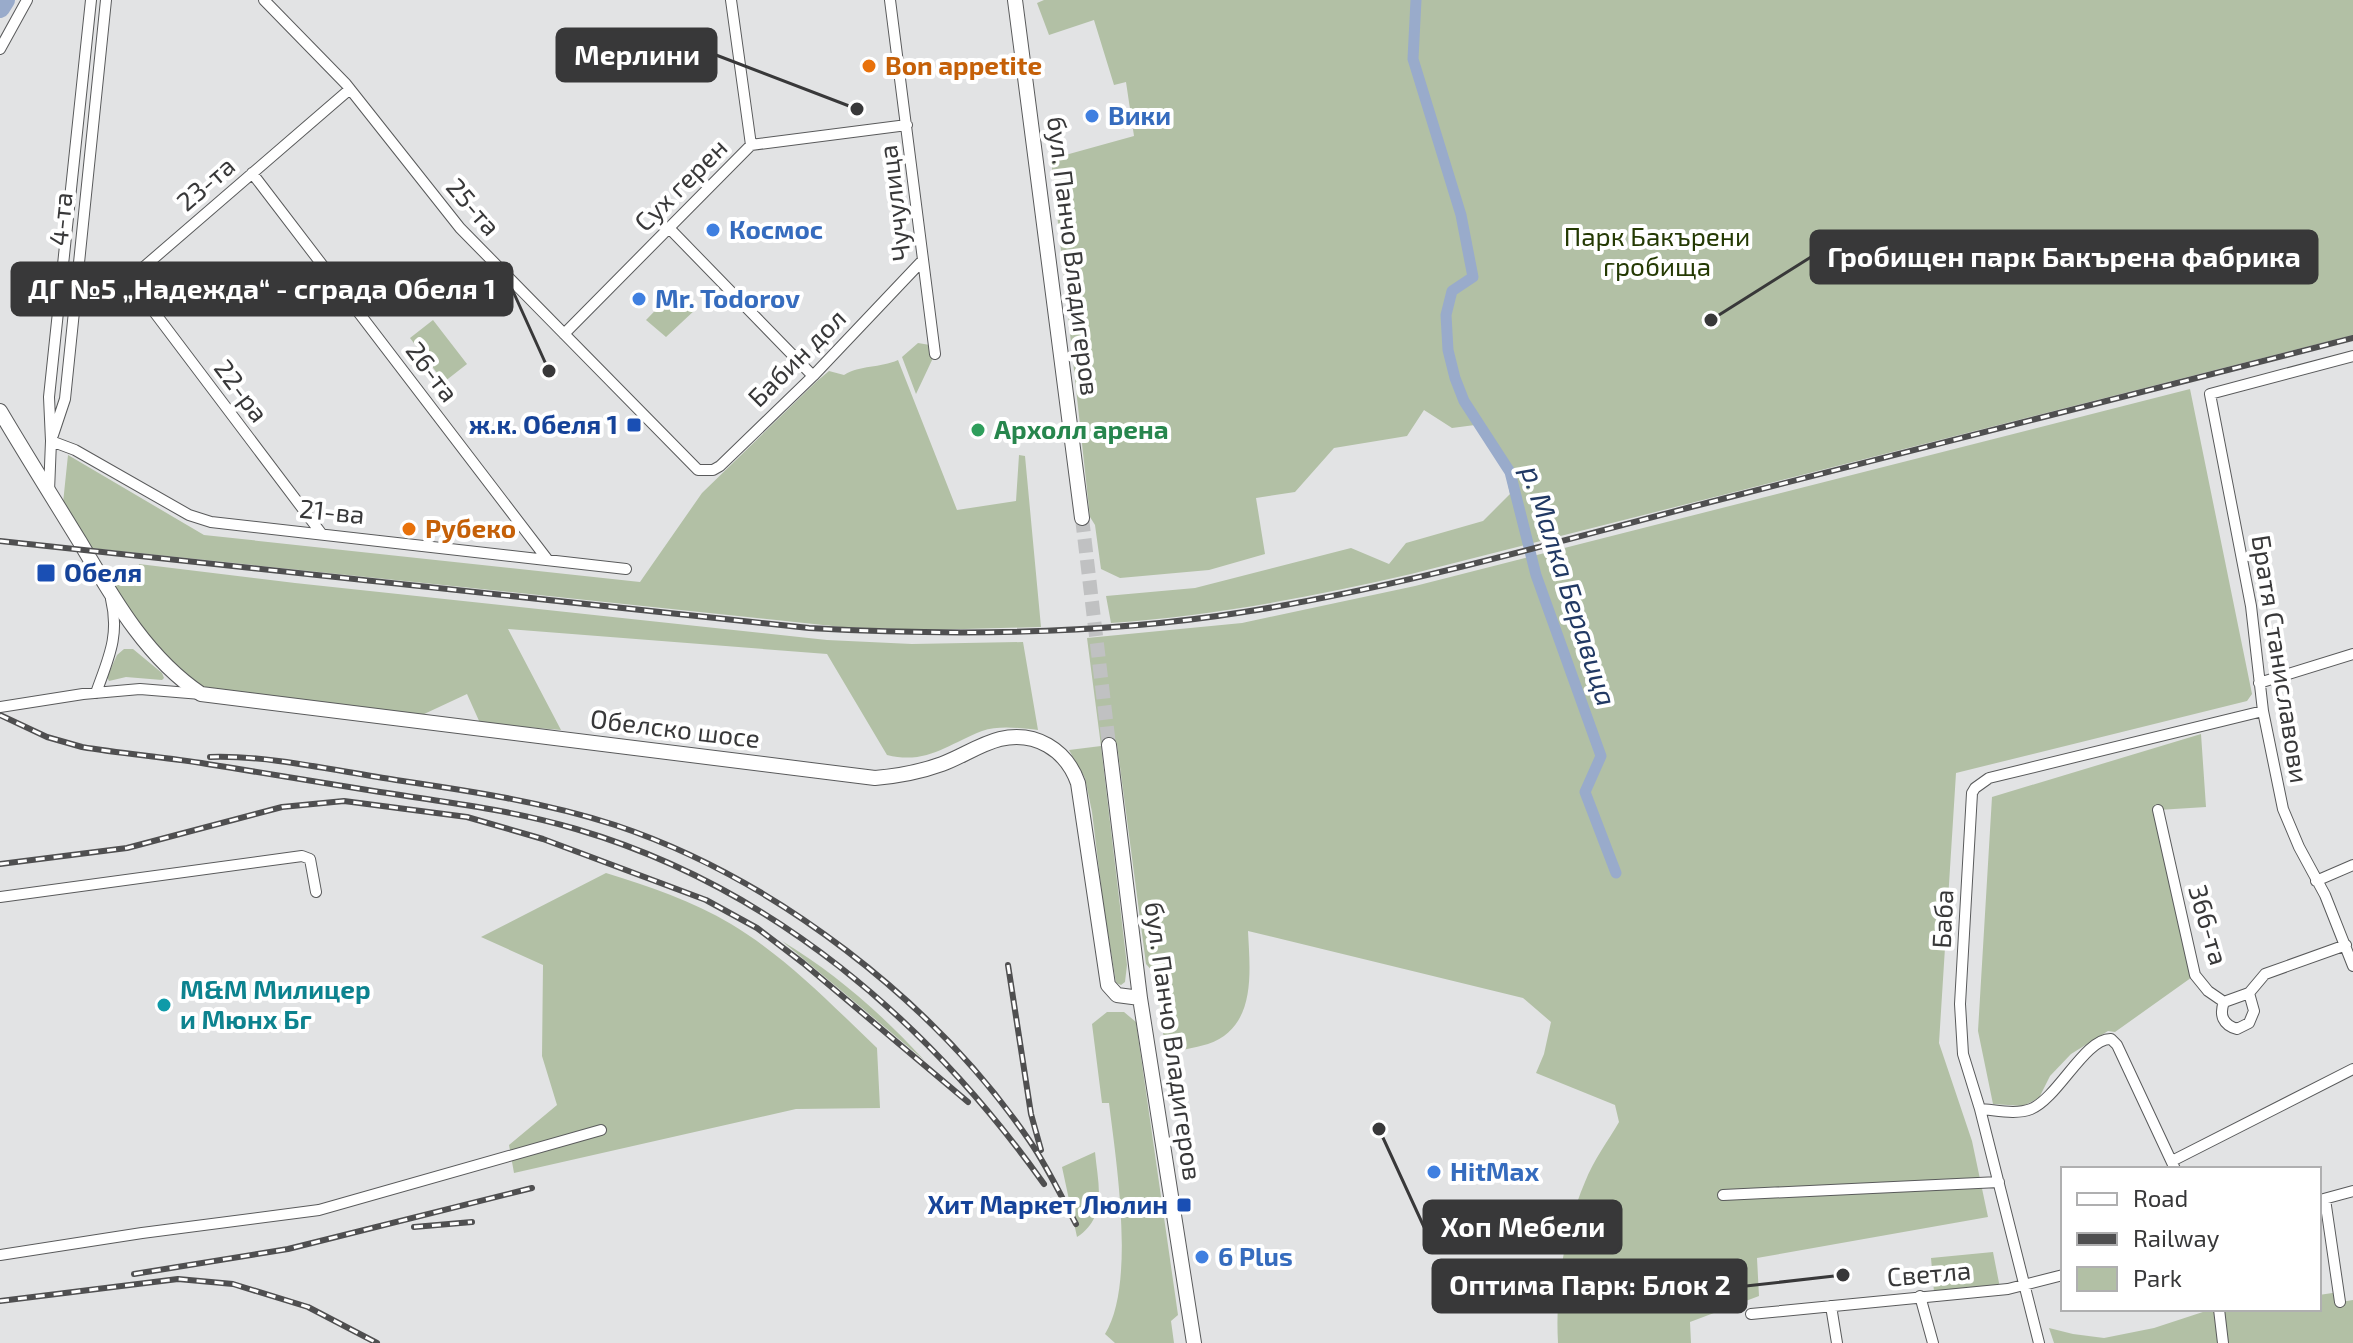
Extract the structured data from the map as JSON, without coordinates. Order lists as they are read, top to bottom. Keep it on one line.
{"streets":{"street":["23-та","Сух герен","Чучулица","25-та","4-та","бул. Панчо Владигеров","Бабин дол","26-та","22-ра","21-ва","Братя Станиславови","Обелско шосе","Баба","366-та","Светла"]},"crossings":[["23-та","25-та"],["23-та","26-та"],["23-та","22-ра"],["Сух герен","Чучулица"],["Сух герен","25-та"],["Чучулица","Бабин дол"],["25-та","Бабин дол"],["4-та","21-ва"],["бул. Панчо Владигеров","Обелско шосе"],["26-та","21-ва"],["22-ра","21-ва"],["Братя Станиславови","Баба"],["Братя Станиславови","366-та"],["Баба","Светла"]],"water":["р. Малка Беравица"],"parks":["Парк Бакърени гробища"],"places":{"other":["Bon appetite","Мерлини","Вики","Космос","Mr. Todorov","Гробищен парк Бакърена фабрика","ДГ №5 „Надежда“ - сграда Обеля 1","Архолл арена","Рубеко","М&M Mилицер и Мюнх Бг","Хоп Мебели","HitMax","6 Plus","Оптима Парк: Блок 2"],"transit":["ж.к. Обеля 1","Обеля","Хит Маркет Люлин"]},"legend":["Road","Railway","Park"]}
